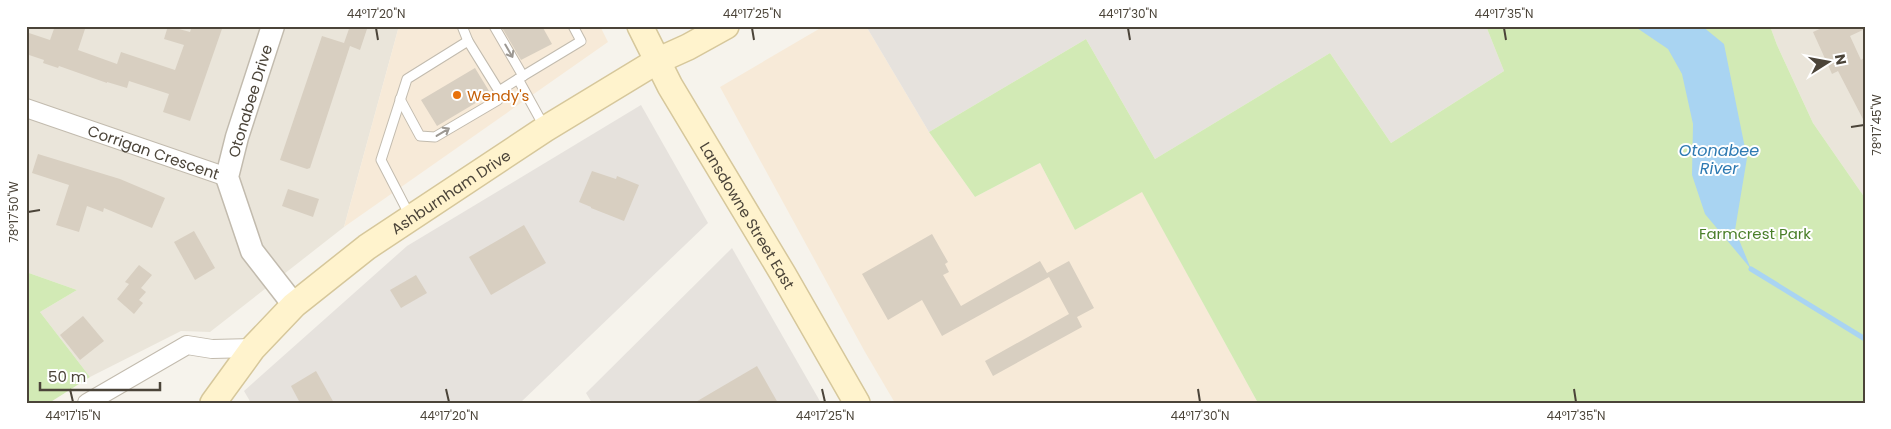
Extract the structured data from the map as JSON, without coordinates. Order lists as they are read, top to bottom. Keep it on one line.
{"streets":{"main road":["Ashburnham Drive","Lansdowne Street East"],"street":["Otonabee Drive","Corrigan Crescent"]},"crossings":[["Otonabee Drive","Corrigan Crescent"],["Corrigan Crescent","Ashburnham Drive"],["Ashburnham Drive","Lansdowne Street East"]],"water":["Otonabee River"],"parks":["Farmcrest Park"],"places":["Wendy's"],"scale_bar":"50 m","north":"right","coordinates":["44°17'20\"N","44°17'25\"N","44°17'30\"N","44°17'35\"N","78°17'45\"W","78°17'50\"W","44°17'15\"N"]}
